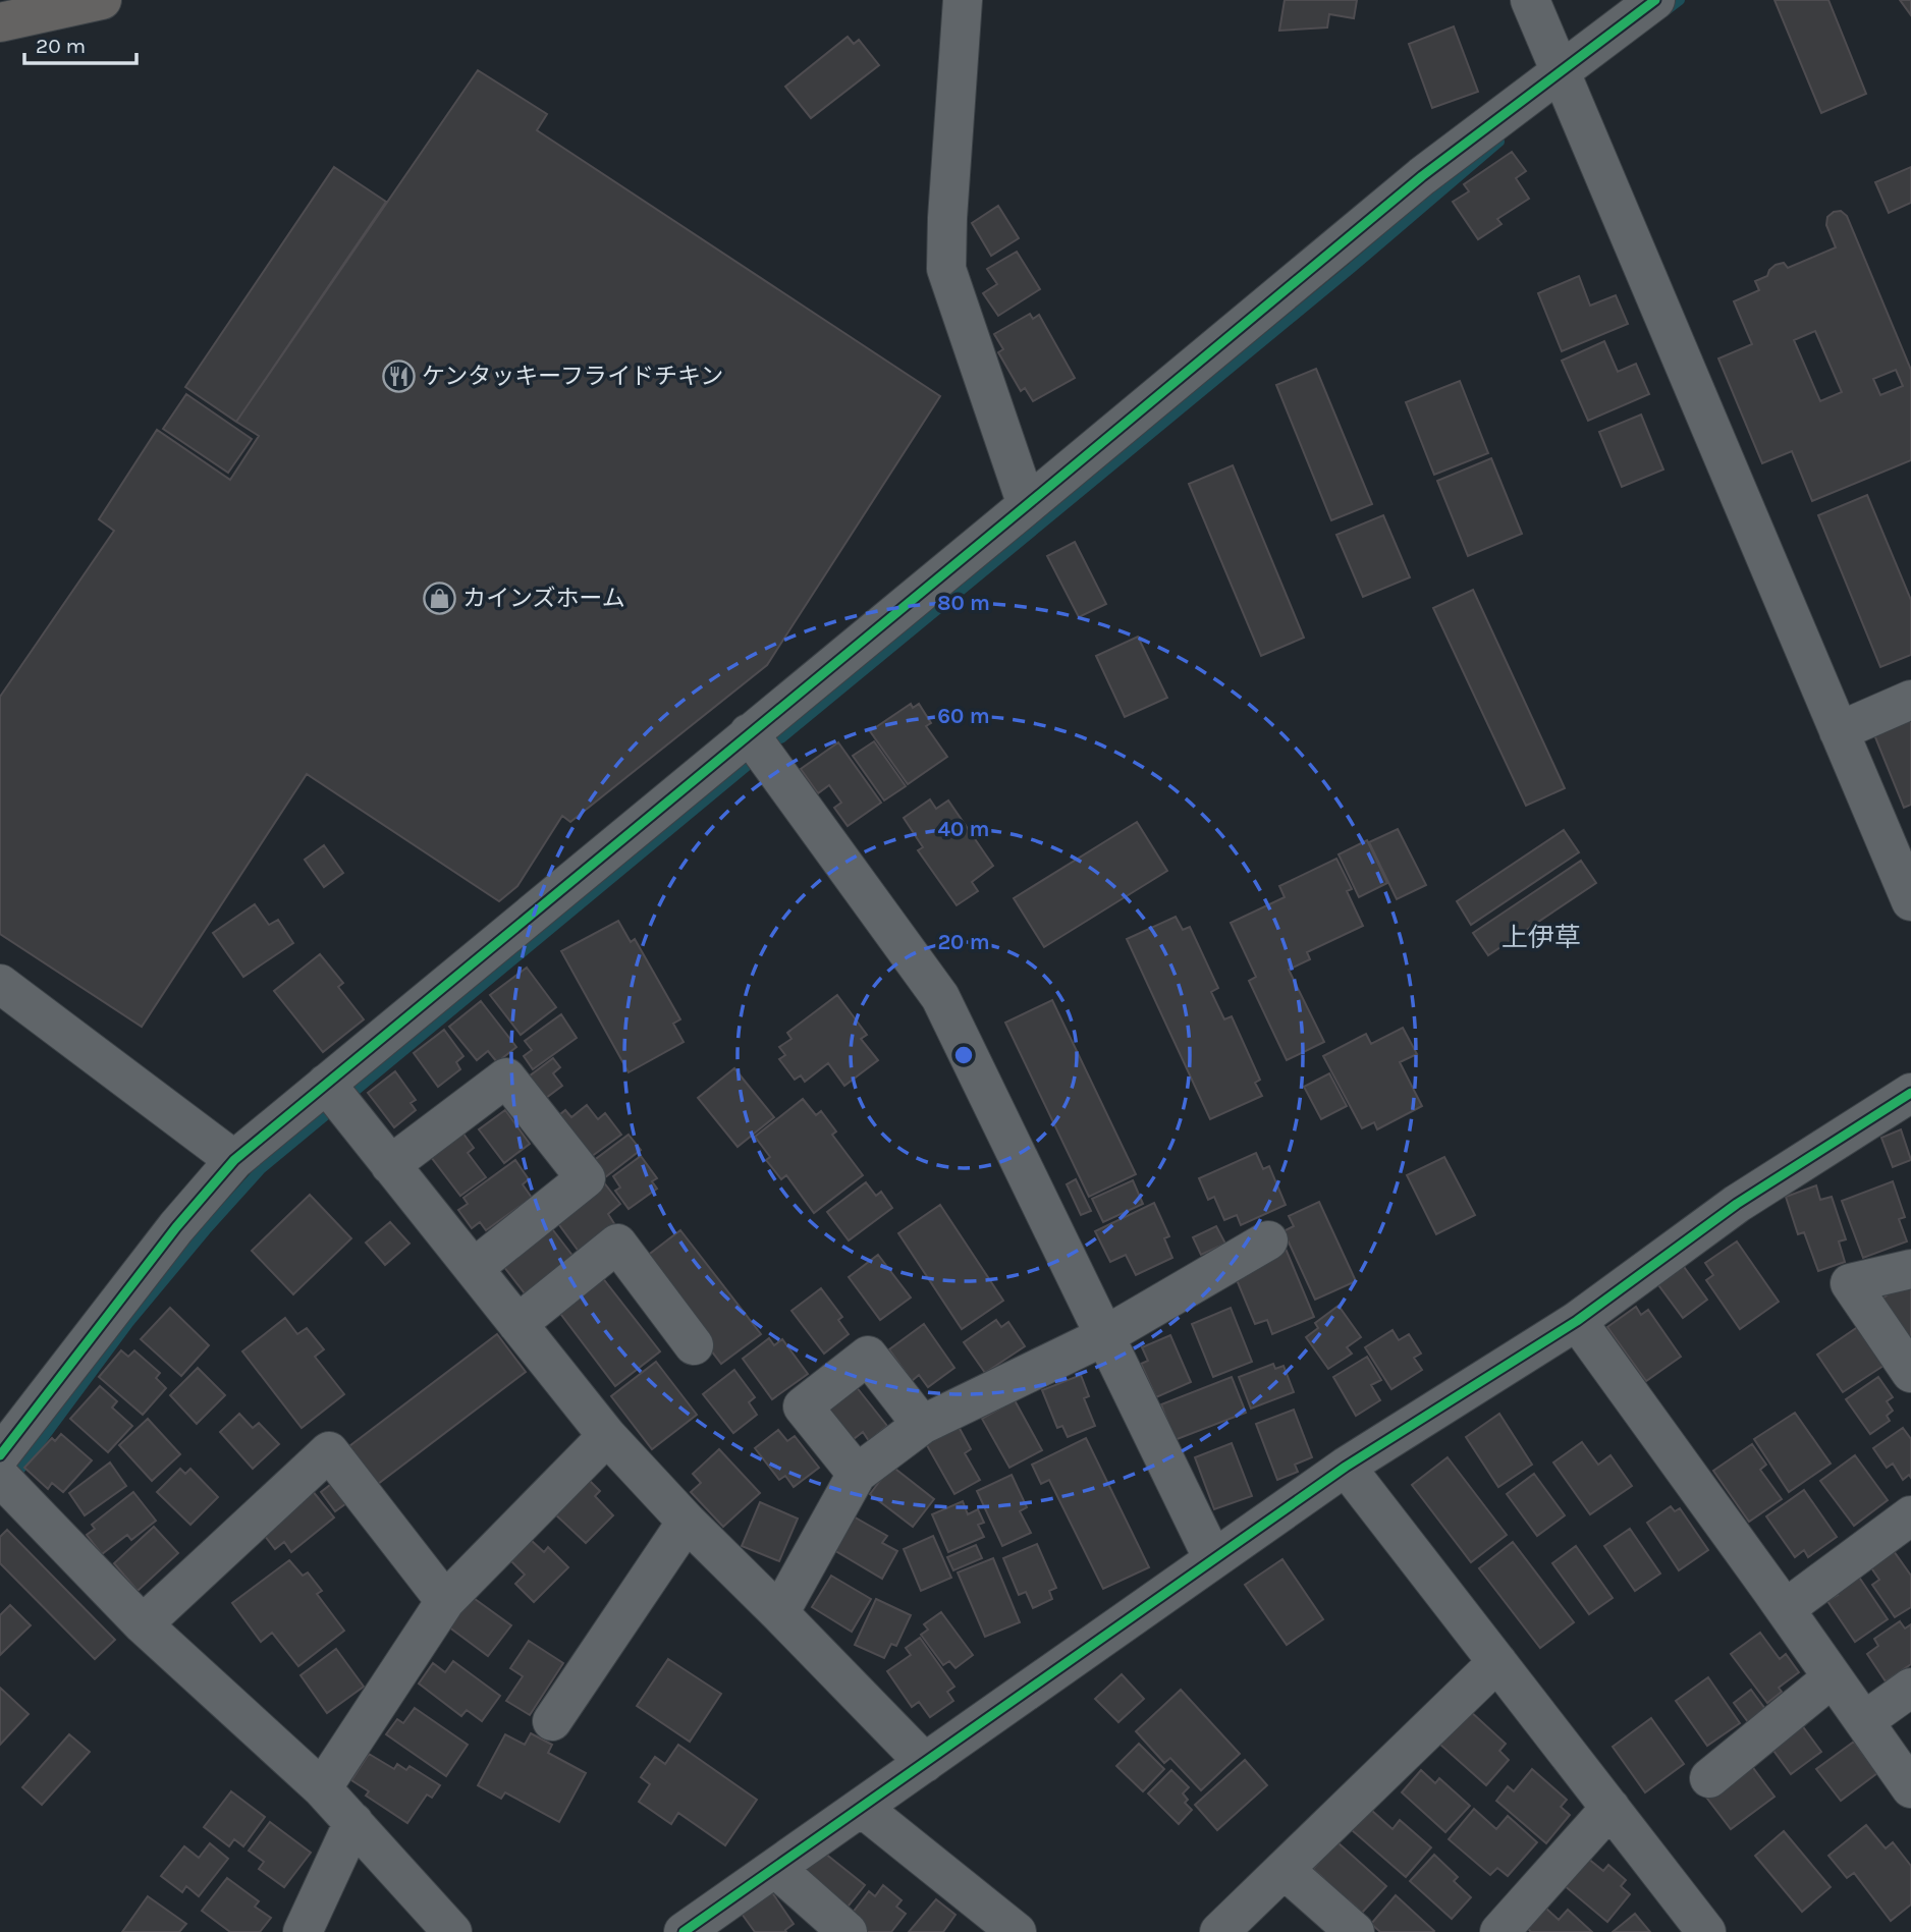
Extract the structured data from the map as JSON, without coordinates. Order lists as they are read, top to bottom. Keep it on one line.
{"districts":["上伊草"],"places":{"restaurant":["ケンタッキーフライドチキン"],"shop":["カインズホーム"]},"scale_bar":"20 m","rings":["80 m","60 m","40 m","20 m"]}
